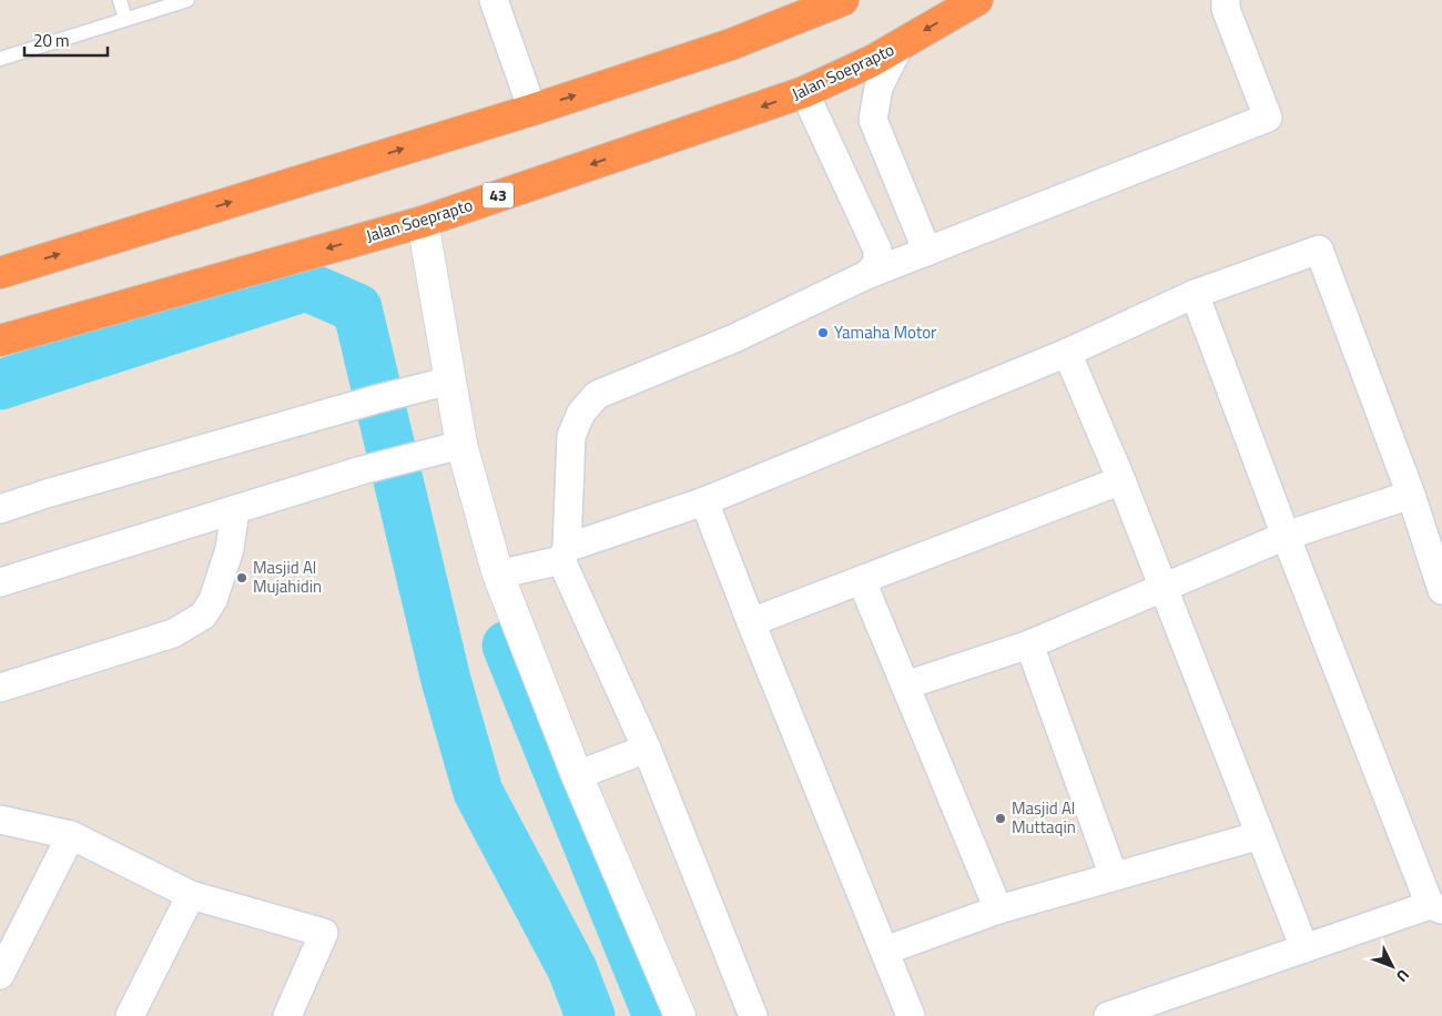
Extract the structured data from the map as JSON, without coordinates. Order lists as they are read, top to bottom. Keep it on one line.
{"streets":{"highway":["Jalan Soeprapto","43"]},"places":["Yamaha Motor","Masjid Al Mujahidin","Masjid Al Muttaqin"],"scale_bar":"20 m","north":"bottom right"}
